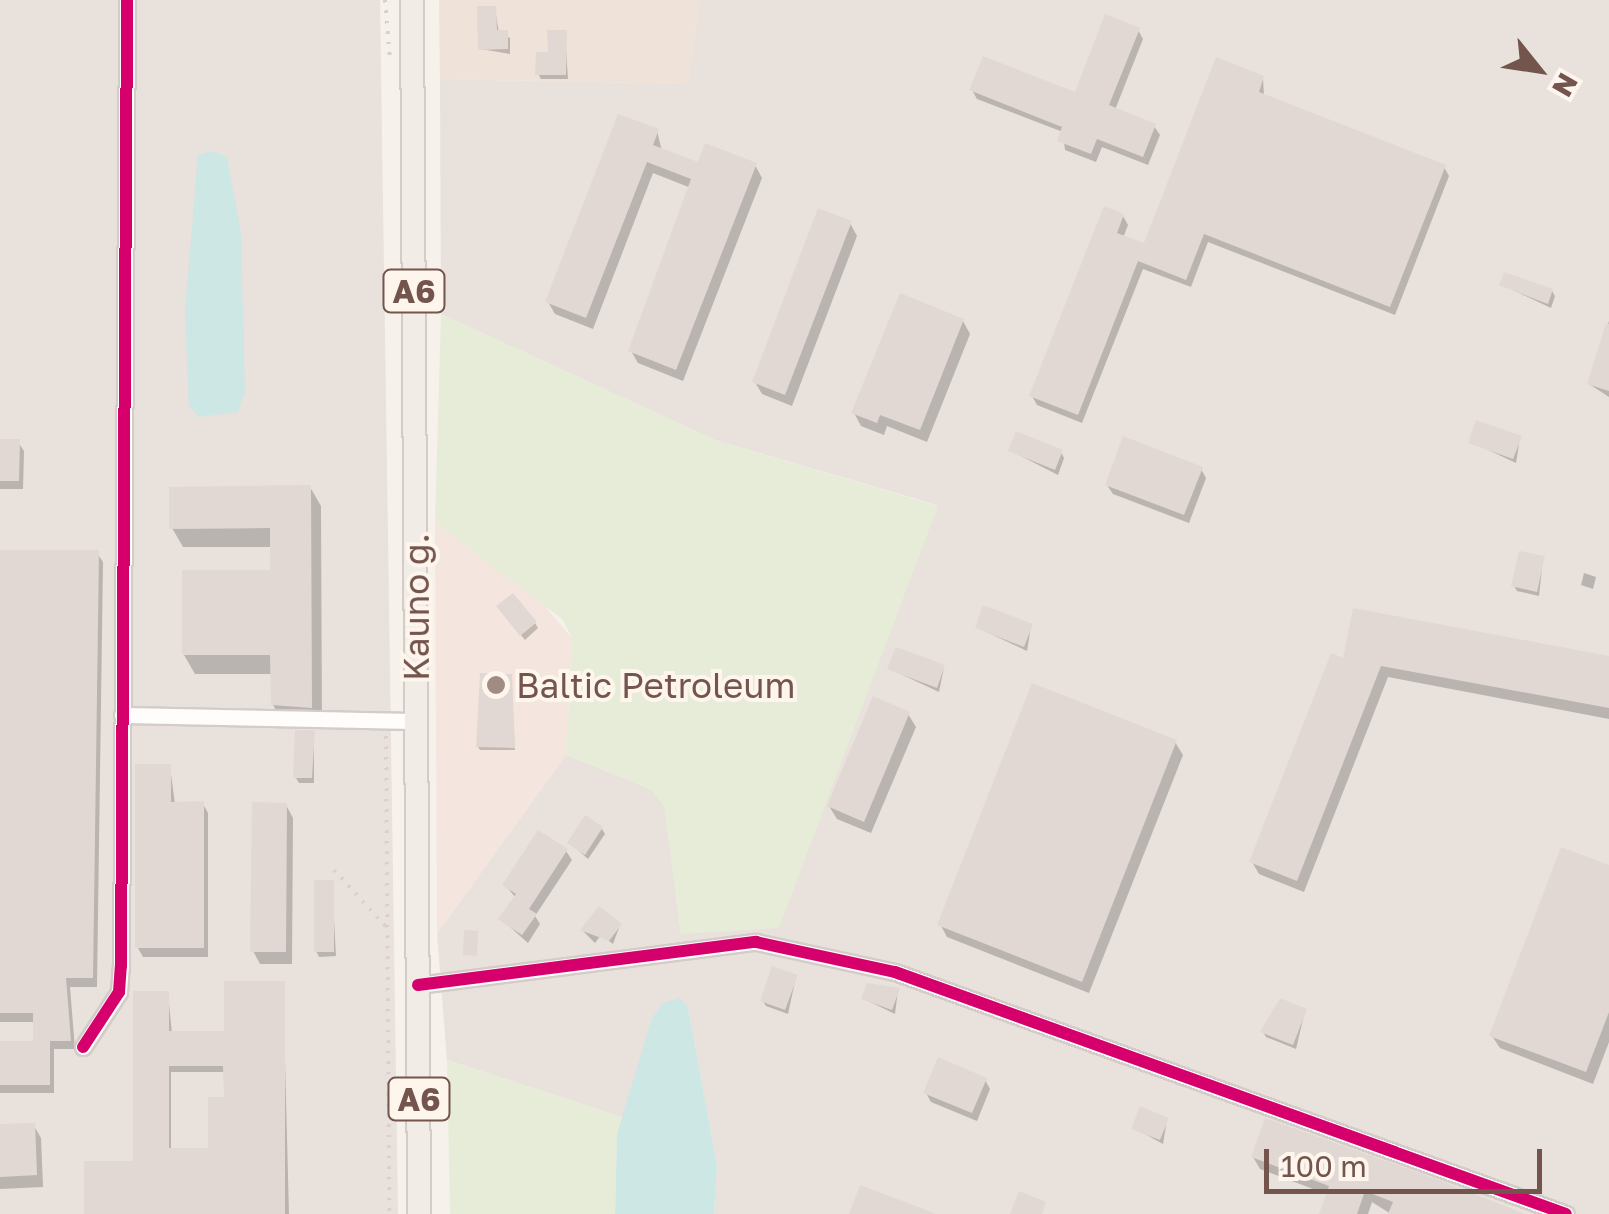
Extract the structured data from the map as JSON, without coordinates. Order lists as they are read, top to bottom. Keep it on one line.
{"streets":{"main road":["A6","Kauno g."]},"places":["Baltic Petroleum"],"scale_bar":"100 m","north":"bottom right"}
